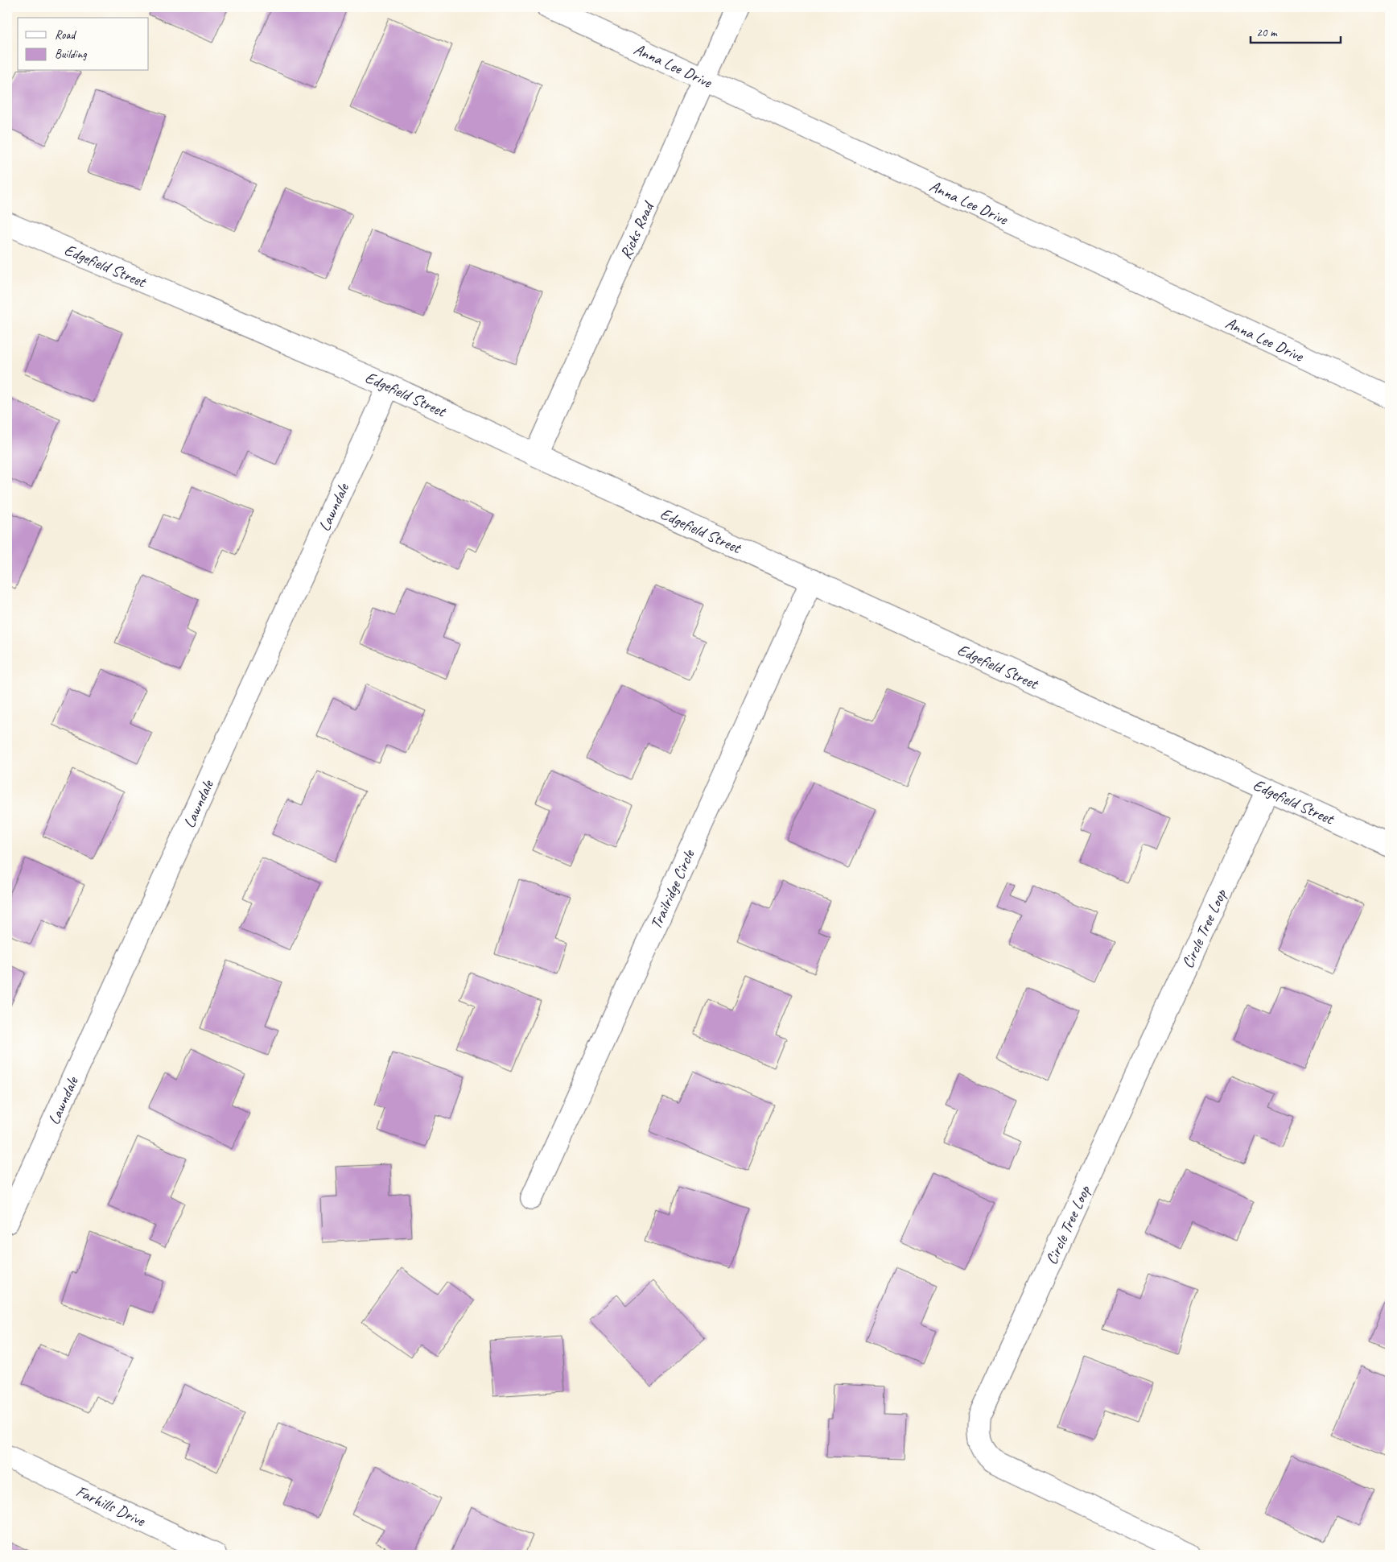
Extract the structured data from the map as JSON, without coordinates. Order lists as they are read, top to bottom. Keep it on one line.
{"streets":{"street":["Anna Lee Drive","Ricks Road","Edgefield Street","Lawndale","Trailridge Circle","Circle Tree Loop","Farhills Drive"]},"crossings":[["Anna Lee Drive","Ricks Road"],["Ricks Road","Edgefield Street"],["Edgefield Street","Lawndale"],["Edgefield Street","Trailridge Circle"],["Edgefield Street","Circle Tree Loop"]],"legend":["Road","Building"],"scale_bar":"20 m"}
